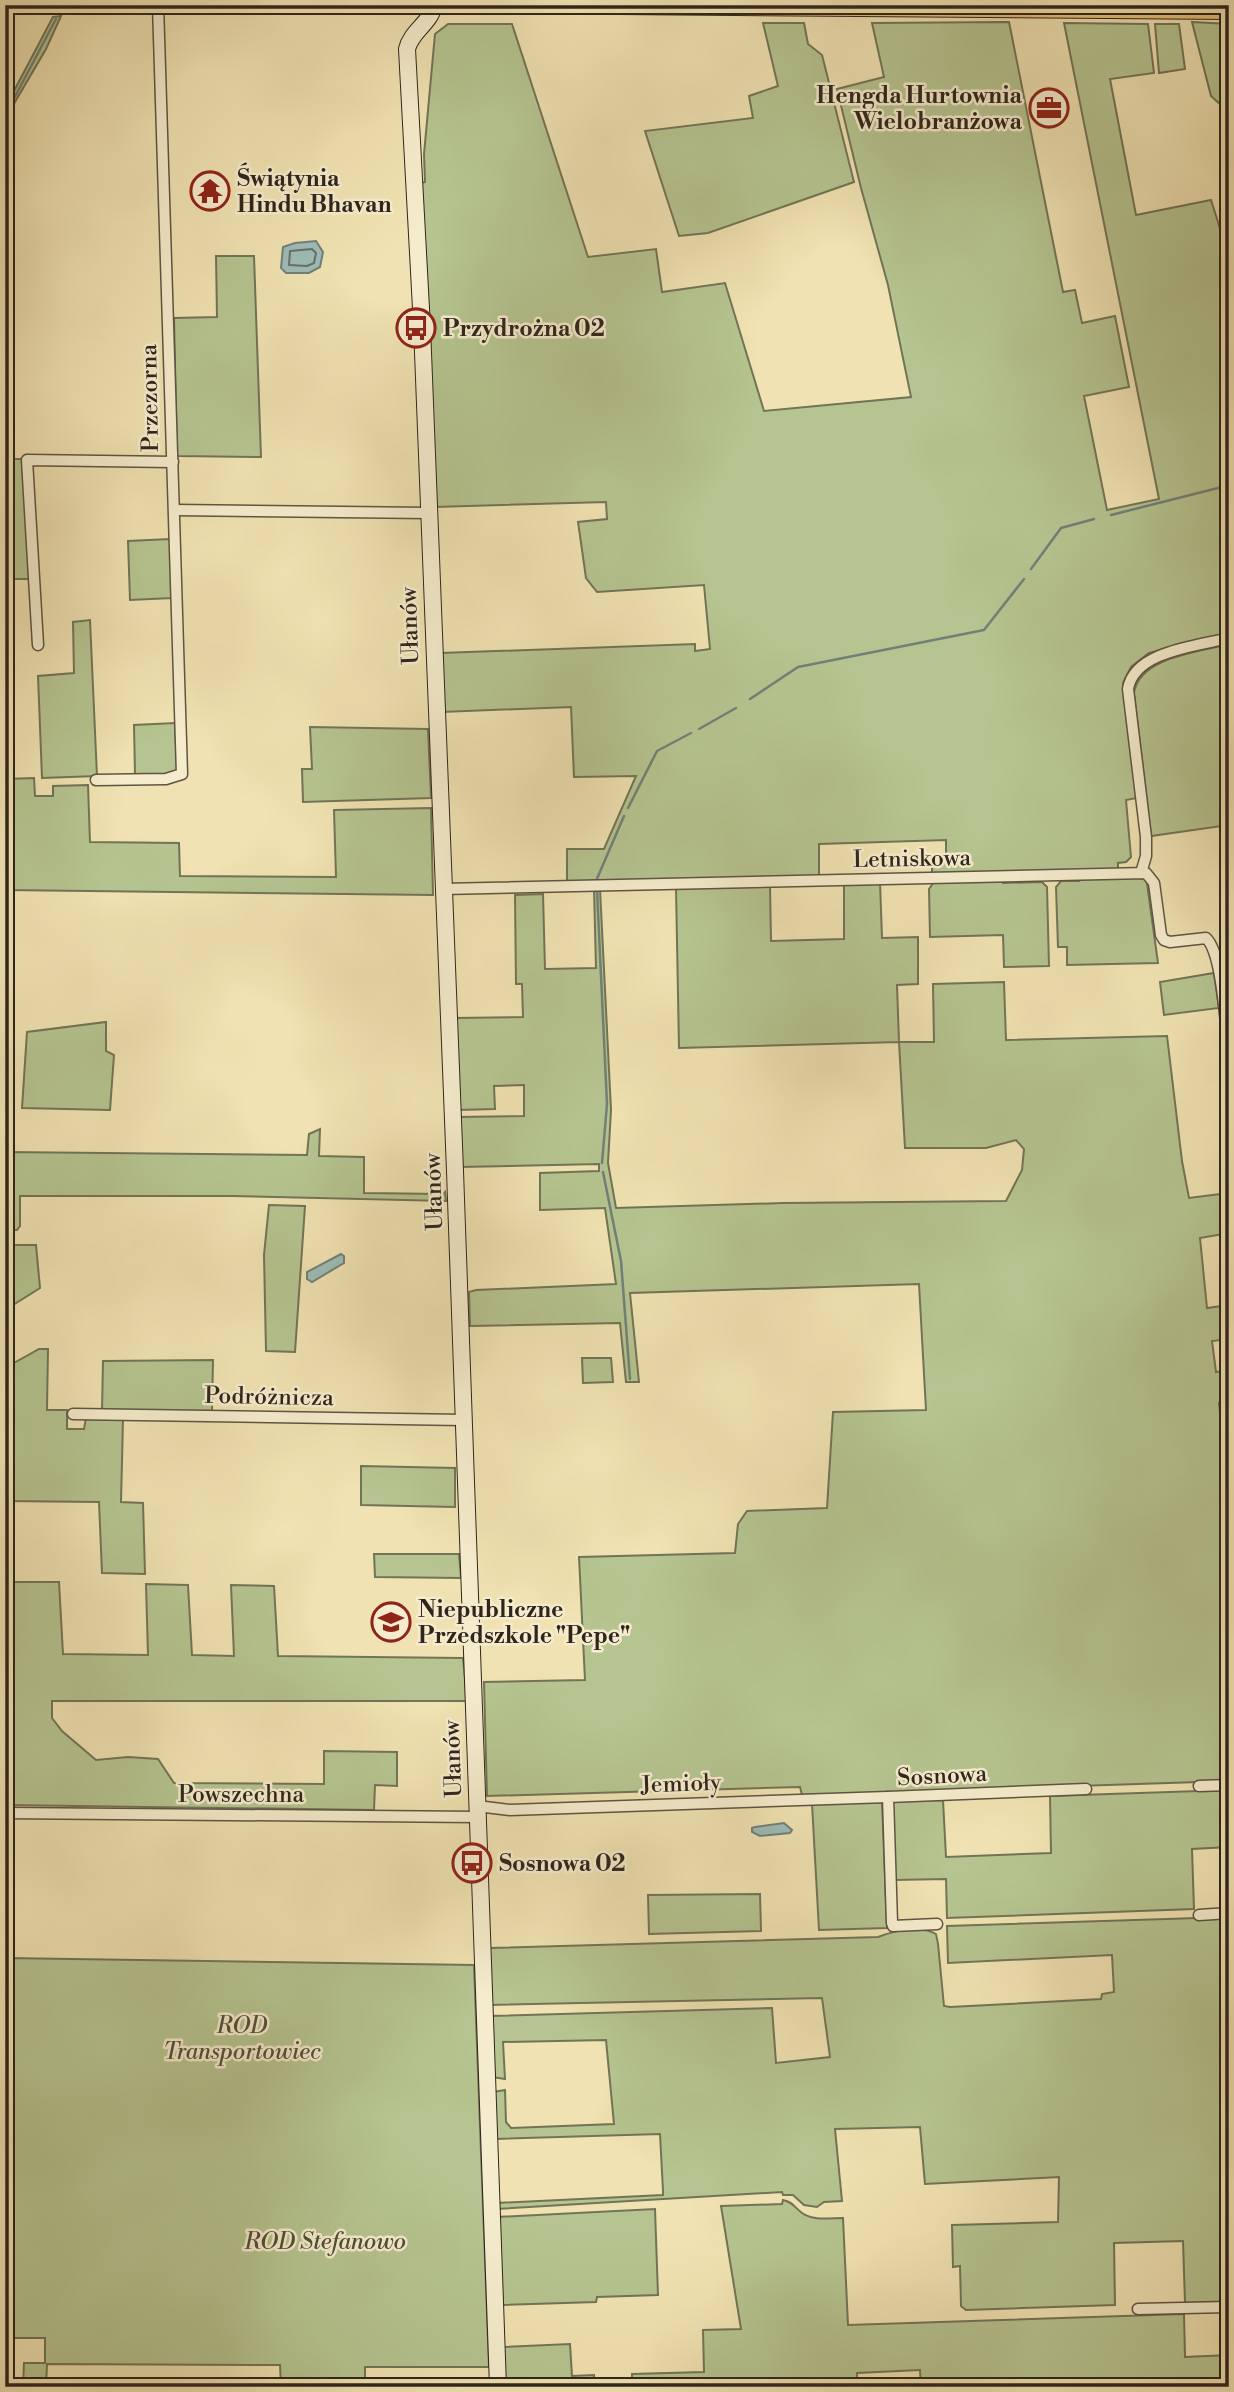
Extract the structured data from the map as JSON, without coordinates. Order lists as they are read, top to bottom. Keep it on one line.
{"streets":{"street":["Przezorna","Ułanów","Letniskowa","Podróżnicza","Sosnowa","Jemioły","Powszechna"]},"crossings":[["Ułanów","Letniskowa"],["Ułanów","Podróżnicza"],["Ułanów","Jemioły"],["Ułanów","Powszechna"],["Sosnowa","Jemioły"],["Jemioły","Powszechna"]],"parks":["ROD Transportowiec","ROD Stefanowo"],"places":{"office":["Hengda Hurtownia Wielobranżowa"],"temple":["Świątynia Hindu Bhavan"],"bus stop":["Przydrożna 02","Sosnowa 02"],"school or university":["Niepubliczne Przedszkole \"Pepe\""]}}
